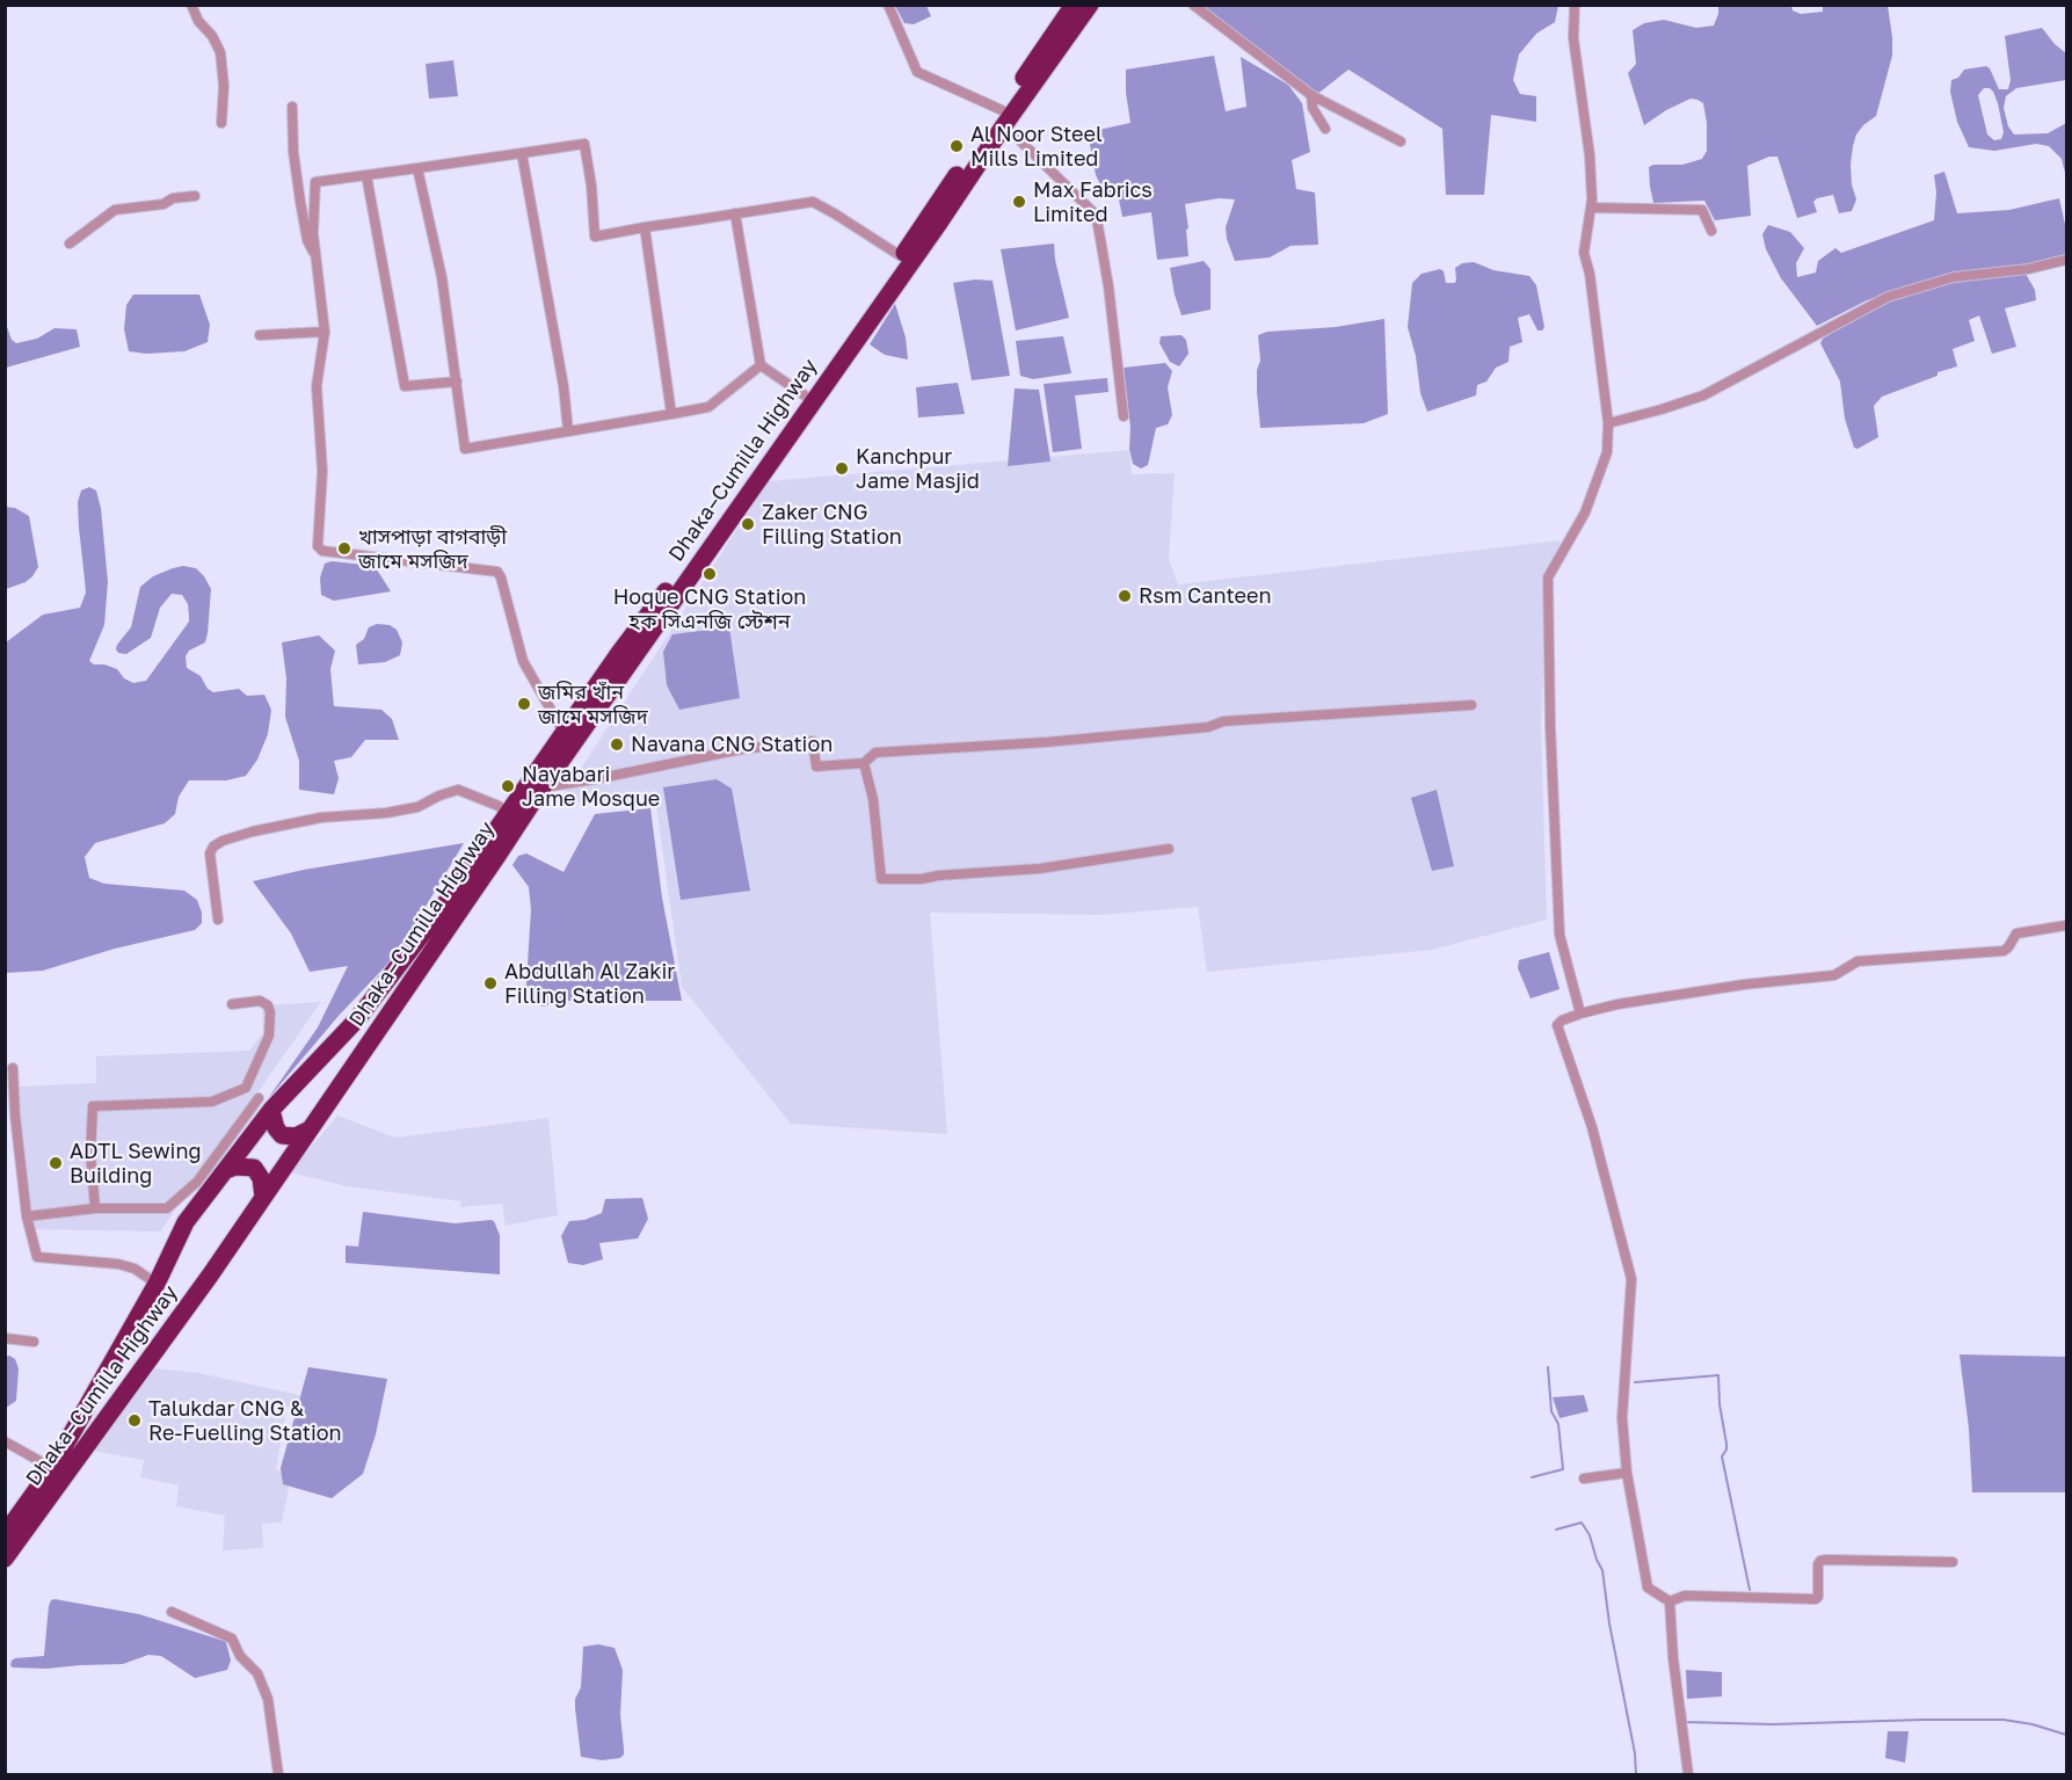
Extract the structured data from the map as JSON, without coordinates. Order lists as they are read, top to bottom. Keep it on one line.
{"streets":{"highway":["Dhaka–Cumilla Highway"]},"places":["Al Noor Steel Mills Limited","Max Fabrics Limited","Kanchpur Jame Masjid","Zaker CNG Filling Station","খাসপাড়া বাগবাড়ী জামে মসজিদ","Hoque CNG Station হক সিএনজি স্টেশন","Rsm Canteen","জমির খাঁন জামে মসজিদ","Navana CNG Station","Nayabari Jame Mosque","Abdullah Al Zakir Filling Station","ADTL Sewing Building","Talukdar CNG & Re-Fuelling Station"]}
